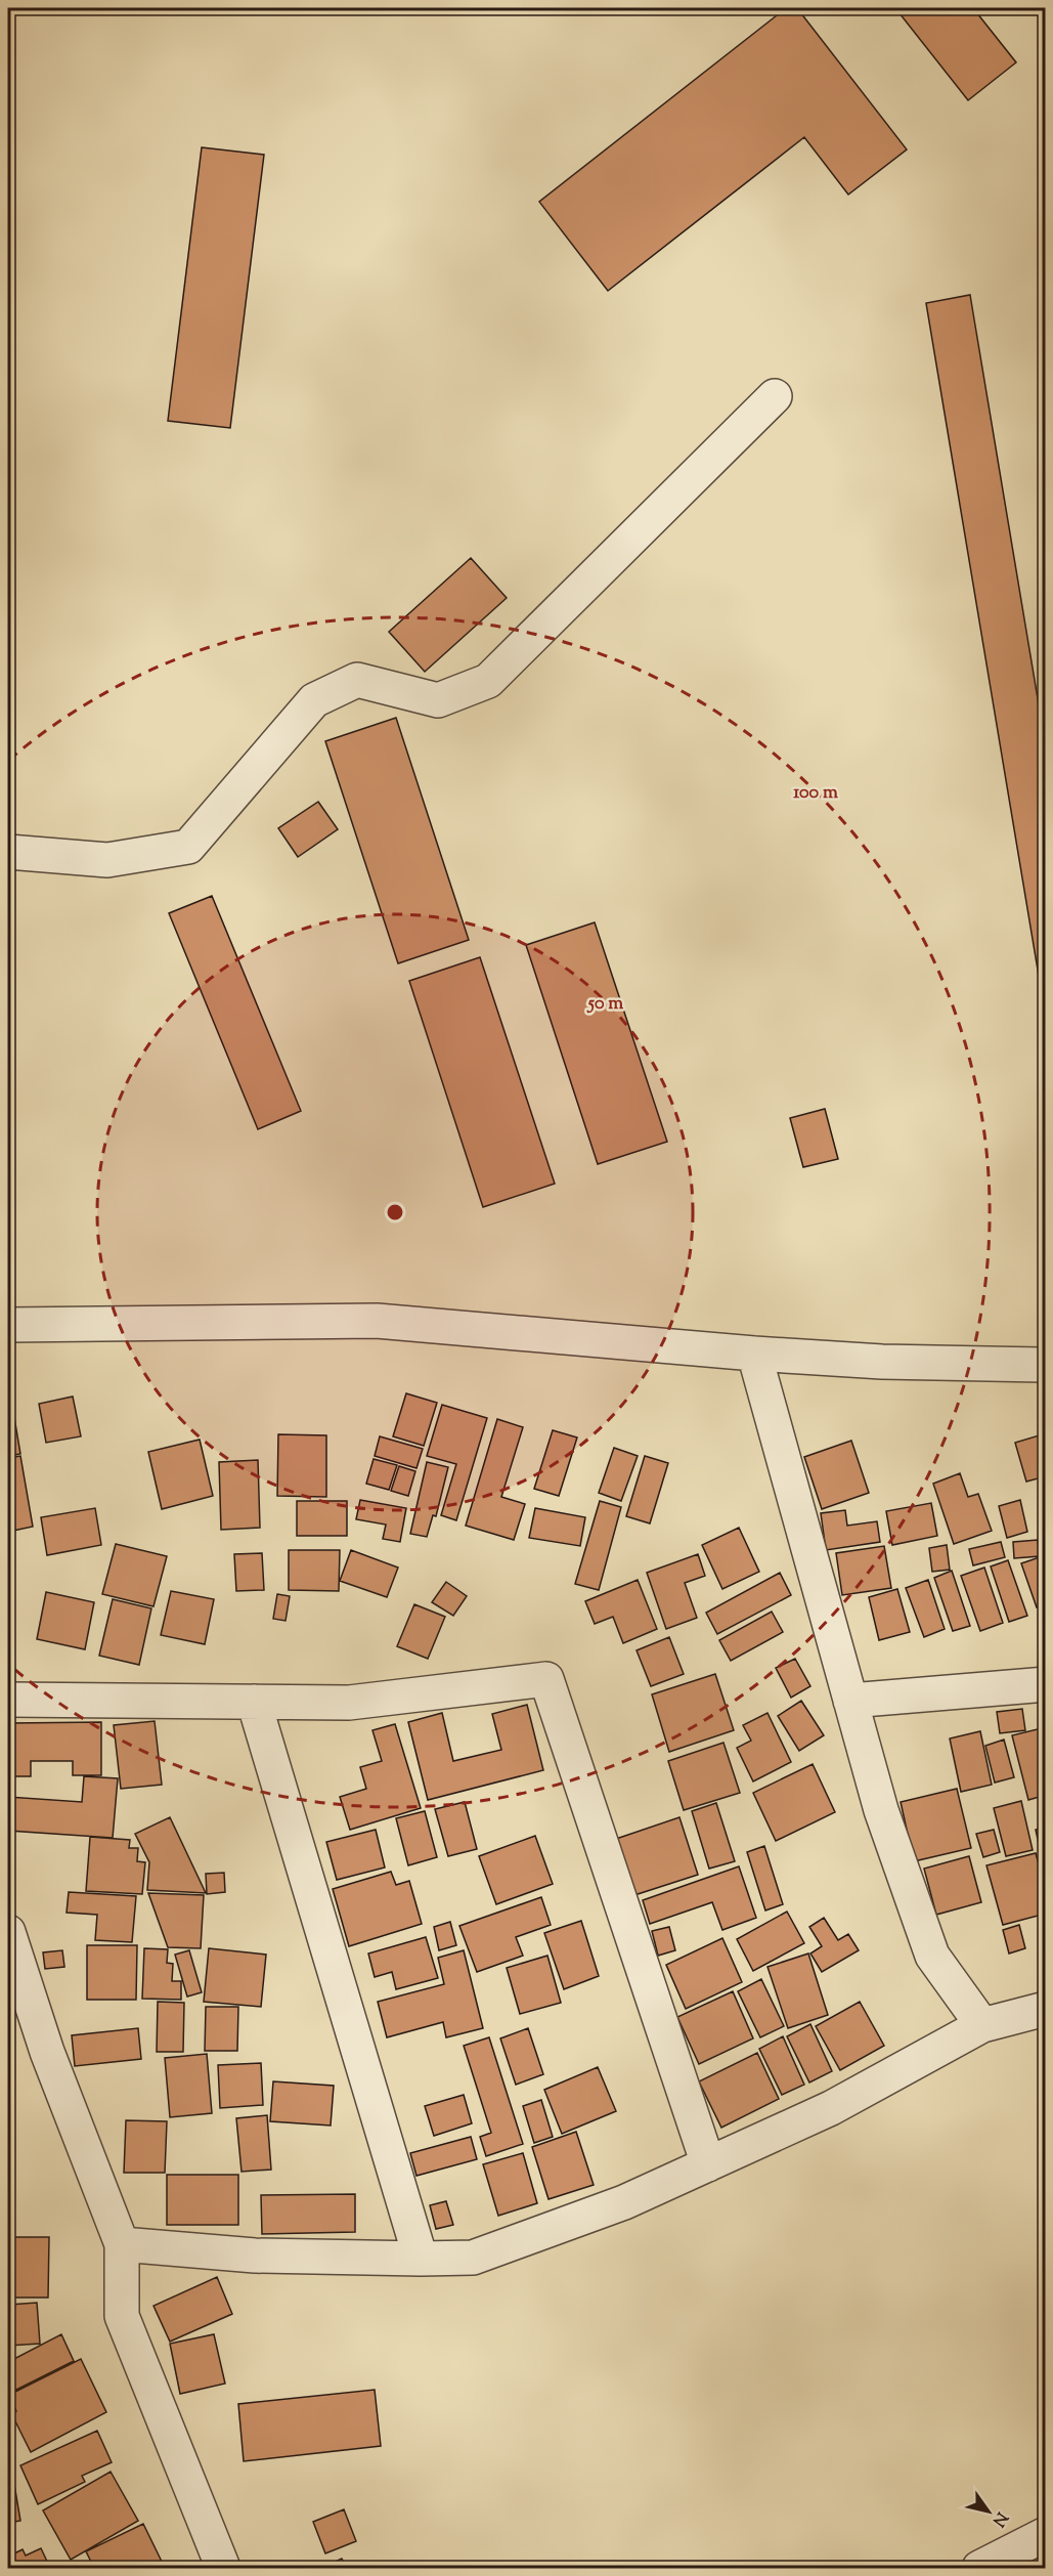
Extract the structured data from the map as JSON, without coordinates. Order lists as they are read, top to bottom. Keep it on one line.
{"north":"bottom right","rings":["100 m","50 m"]}
